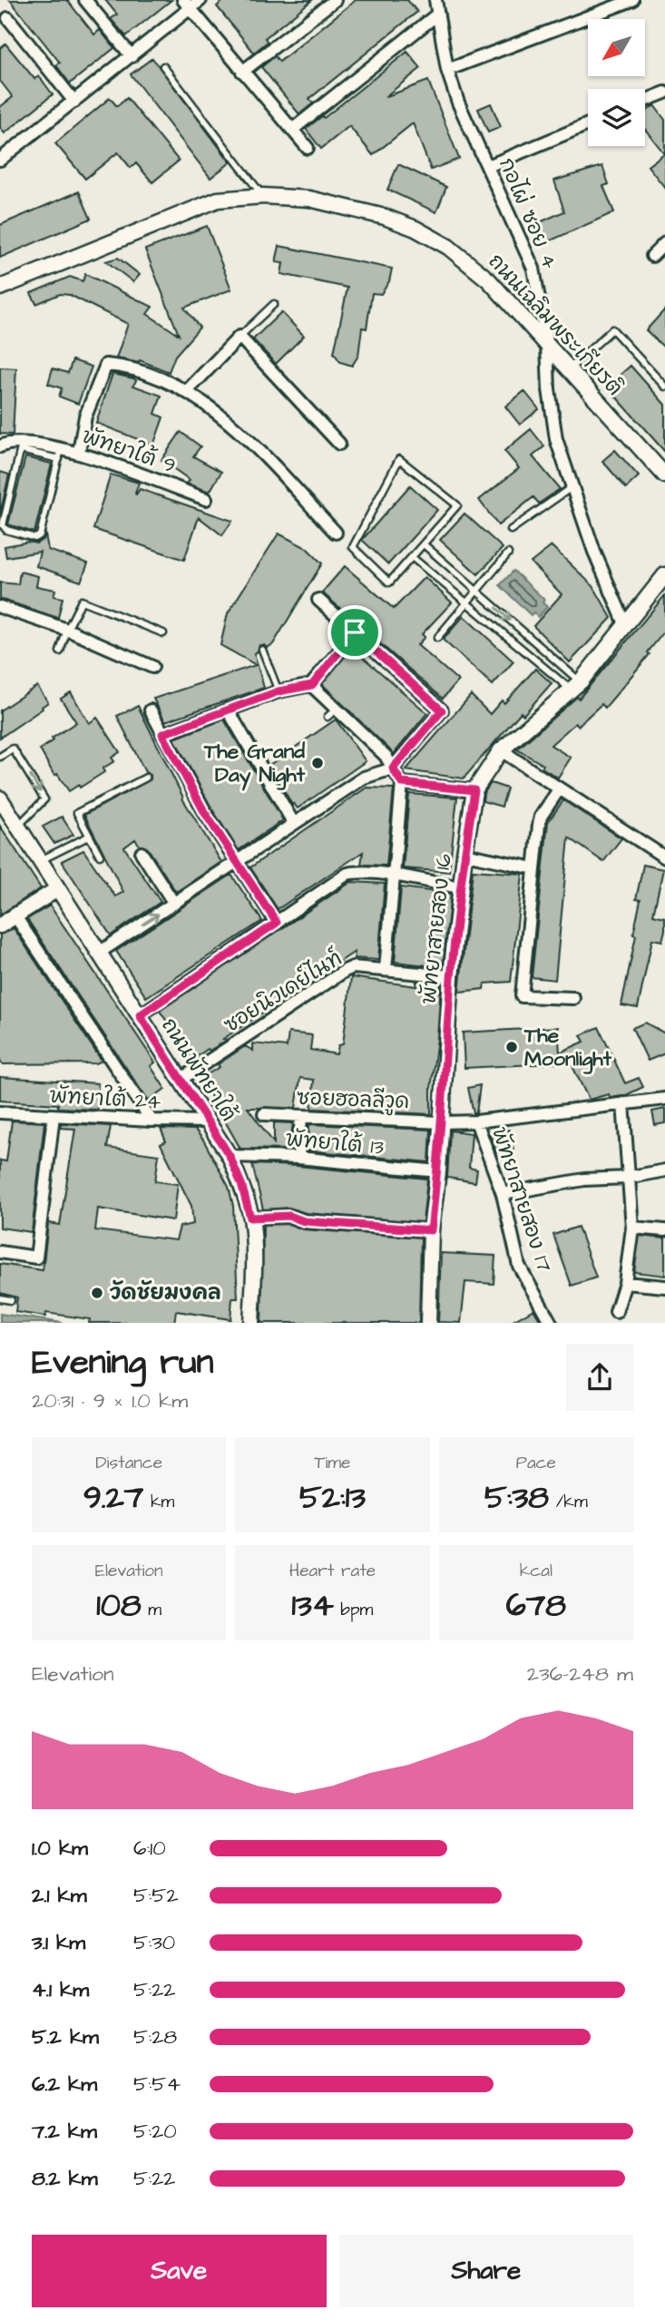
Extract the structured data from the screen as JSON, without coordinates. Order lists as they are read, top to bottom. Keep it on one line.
{"streets":{"main road":["ถนนเฉลิมพระเกียรติ","พัทยาสายสอง 16","ถนนพัทยาใต้"],"street":["กอไผ่ ซอย 4","พัทยาใต้ 9","ซอยนิวเดย์ไนท์","พัทยาใต้ 24","ซอยฮอลลีวูด","พัทยาใต้ 13","พัทยาสายสอง 17"]},"crossings":[["กอไผ่ ซอย 4","ถนนเฉลิมพระเกียรติ"],["กอไผ่ ซอย 4","พัทยาสายสอง 16"],["พัทยาสายสอง 16","ซอยนิวเดย์ไนท์"],["พัทยาสายสอง 16","ซอยฮอลลีวูด"],["พัทยาสายสอง 16","พัทยาใต้ 13"],["ซอยนิวเดย์ไนท์","ถนนพัทยาใต้"],["ถนนพัทยาใต้","พัทยาใต้ 24"],["ถนนพัทยาใต้","พัทยาใต้ 13"],["ซอยฮอลลีวูด","พัทยาสายสอง 17"]],"places":["The Grand Day Night","The Moonlight","วัดชัยมงคล"],"north":"bottom left","page":{"heading":["Evening run","20:31 · 9 × 1.0 km"],"stats":[["Distance","9.27 km"],["Time","52:13"],["Pace","5:38 /km"],["Elevation","108 m"],["Heart rate","134 bpm"],["kcal","678"]],"chart":["Elevation","236–248 m"],"list":[{"name":"1.0 km","note":"6:10"},{"name":"2.1 km","note":"5:52"},{"name":"3.1 km","note":"5:30"},{"name":"4.1 km","note":"5:22"},{"name":"5.2 km","note":"5:28"},{"name":"6.2 km","note":"5:54"},{"name":"7.2 km","note":"5:20"},{"name":"8.2 km","note":"5:22"}],"buttons":["Save","Share"]}}
